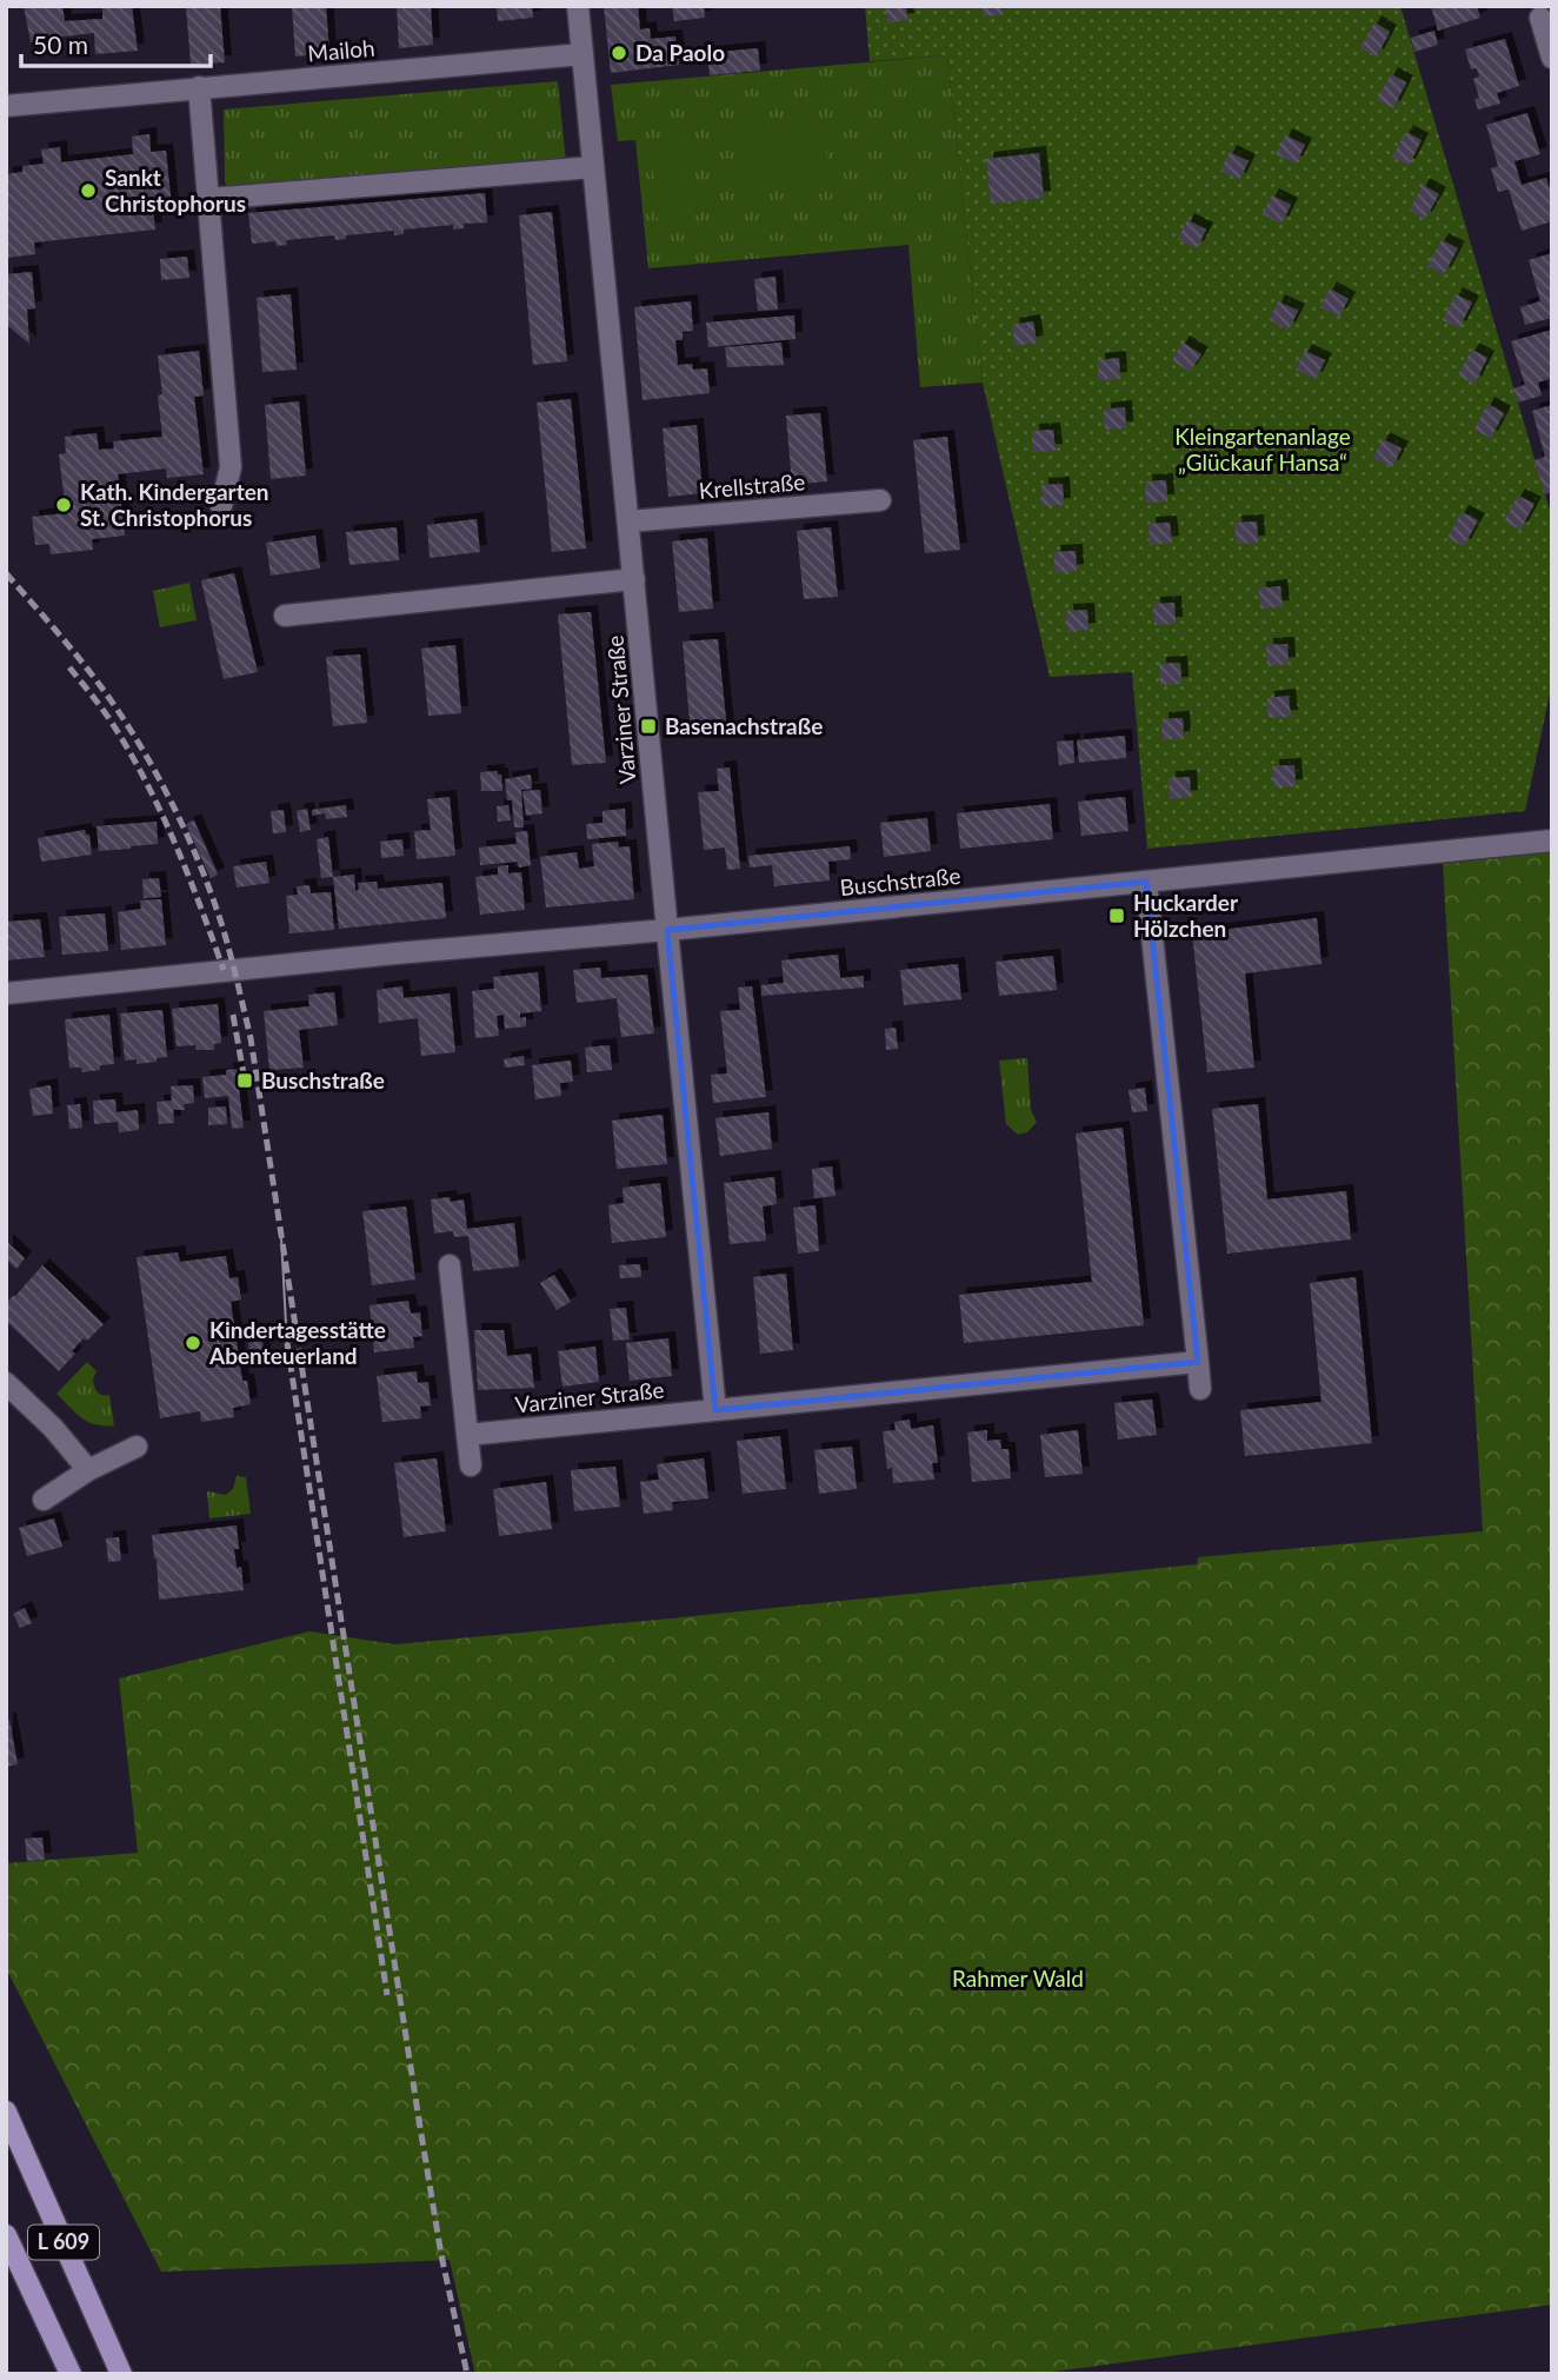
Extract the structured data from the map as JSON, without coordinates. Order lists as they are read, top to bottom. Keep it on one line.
{"streets":{"main road":["L 609"],"street":["Mailoh","Krellstraße","Varziner Straße","Buschstraße"]},"crossings":[["Mailoh","Varziner Straße"],["Krellstraße","Varziner Straße"],["Varziner Straße","Buschstraße"]],"parks":["Kleingartenanlage „Glückauf Hansa“","Rahmer Wald"],"places":{"other":["Da Paolo","Sankt Christophorus","Kath. Kindergarten St. Christophorus","Kindertagesstätte Abenteuerland"],"transit":["Basenachstraße","Huckarder Hölzchen","Buschstraße"]},"scale_bar":"50 m"}
